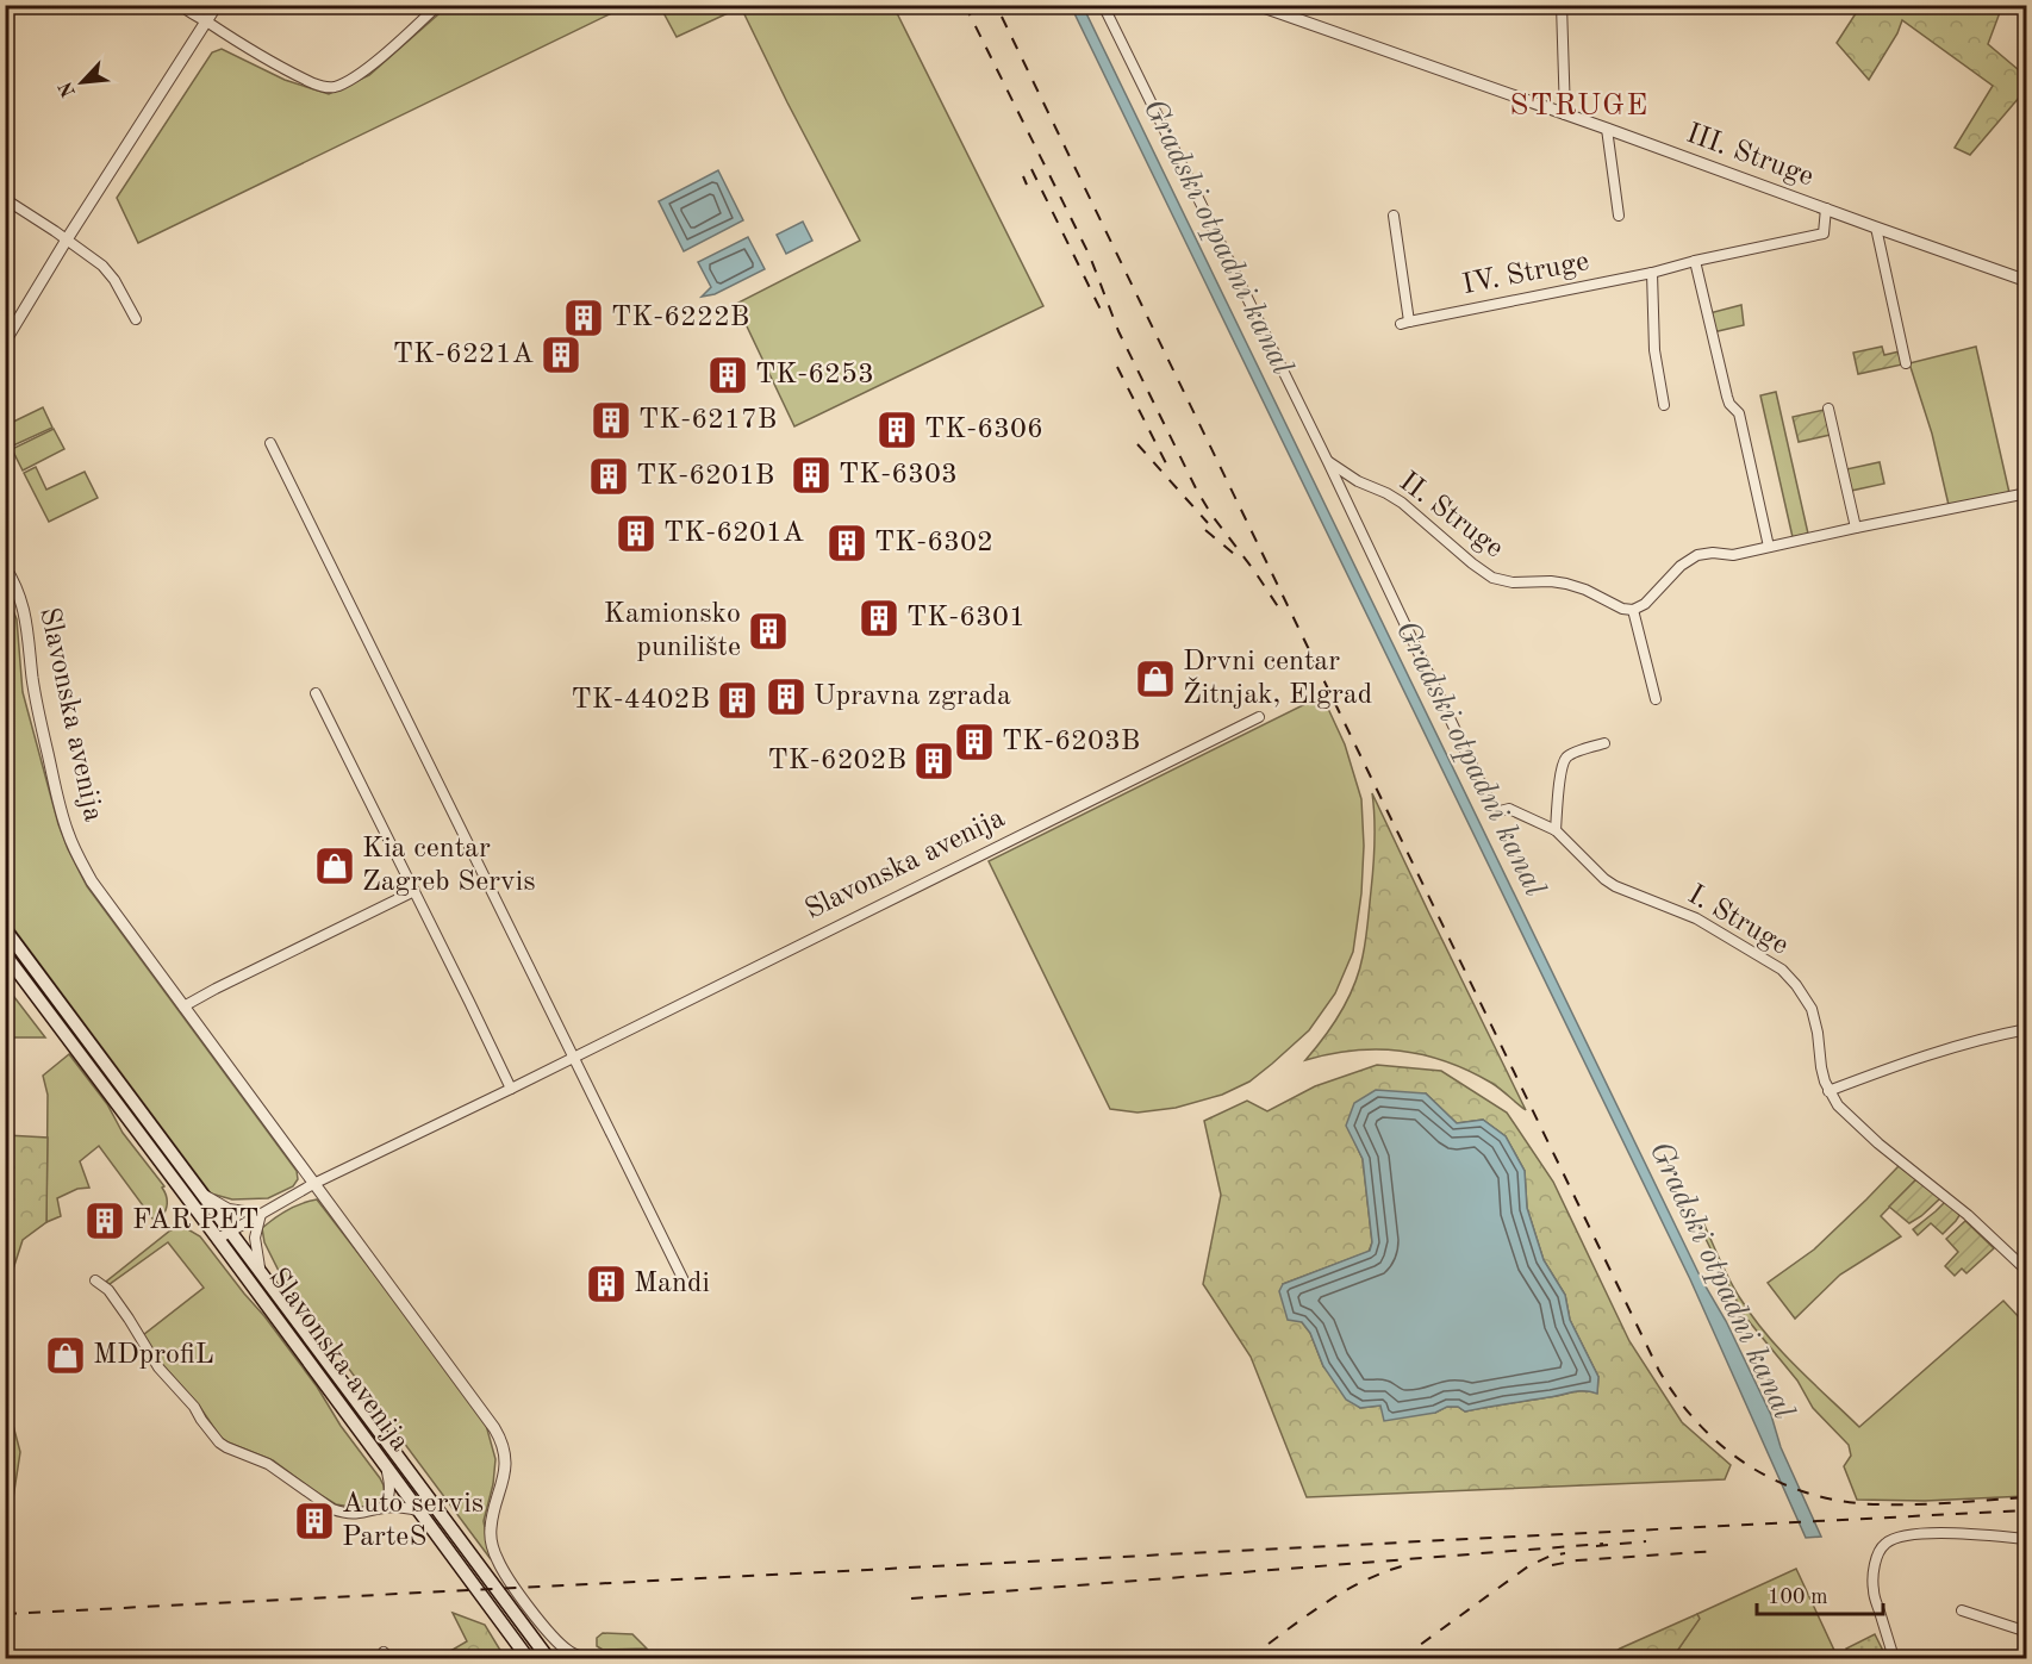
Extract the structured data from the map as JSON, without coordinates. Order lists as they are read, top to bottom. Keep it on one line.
{"streets":{"main road":["Slavonska avenija"],"street":["III. Struge","IV. Struge","II. Struge","I. Struge"]},"crossings":[["III. Struge","IV. Struge"]],"districts":["STRUGE"],"water":["Gradski otpadni kanal"],"places":{"building":["TK-6222B","TK-6221A","TK-6253","TK-6217B","TK-6306","TK-6303","TK-6201B","TK-6201A","TK-6302","TK-6301","Kamionsko punilište","Upravna zgrada","TK-4402B","TK-6203B","TK-6202B","FAR PET","Mandi","Auto servis ParteS"],"shop":["Drvni centar Žitnjak, Elgrad","Kia centar Zagreb Servis","MDprofiL"]},"scale_bar":"100 m","north":"bottom left"}
